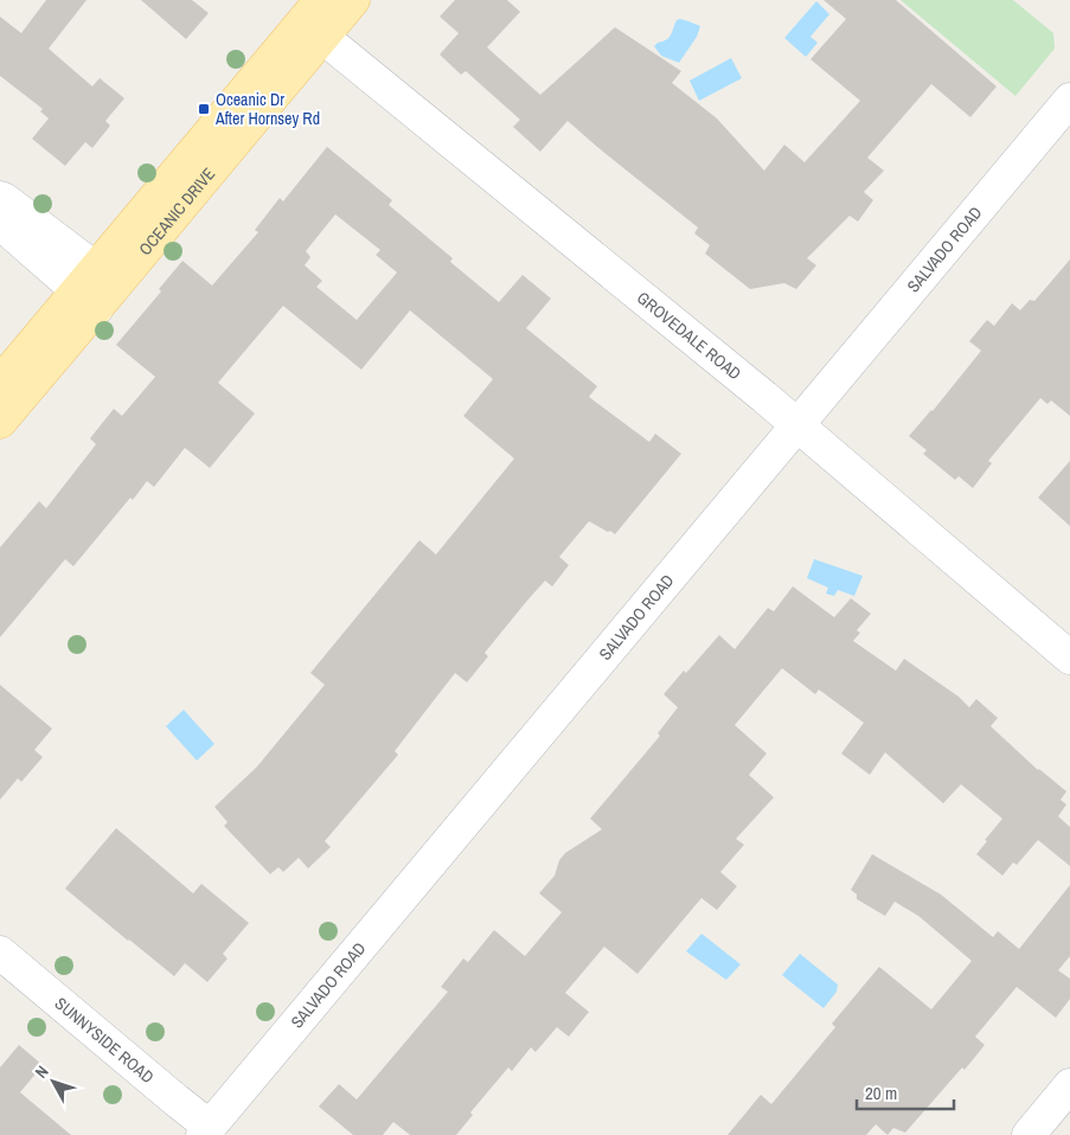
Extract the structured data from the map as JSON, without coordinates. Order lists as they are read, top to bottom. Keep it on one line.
{"streets":{"main road":["OCEANIC DRIVE"],"street":["SALVADO ROAD","GROVEDALE ROAD","SUNNYSIDE ROAD"]},"crossings":[["OCEANIC DRIVE","GROVEDALE ROAD"],["SALVADO ROAD","GROVEDALE ROAD"],["SALVADO ROAD","SUNNYSIDE ROAD"]],"places":{"transit":["Oceanic Dr After Hornsey Rd"]},"scale_bar":"20 m","north":"top left"}
